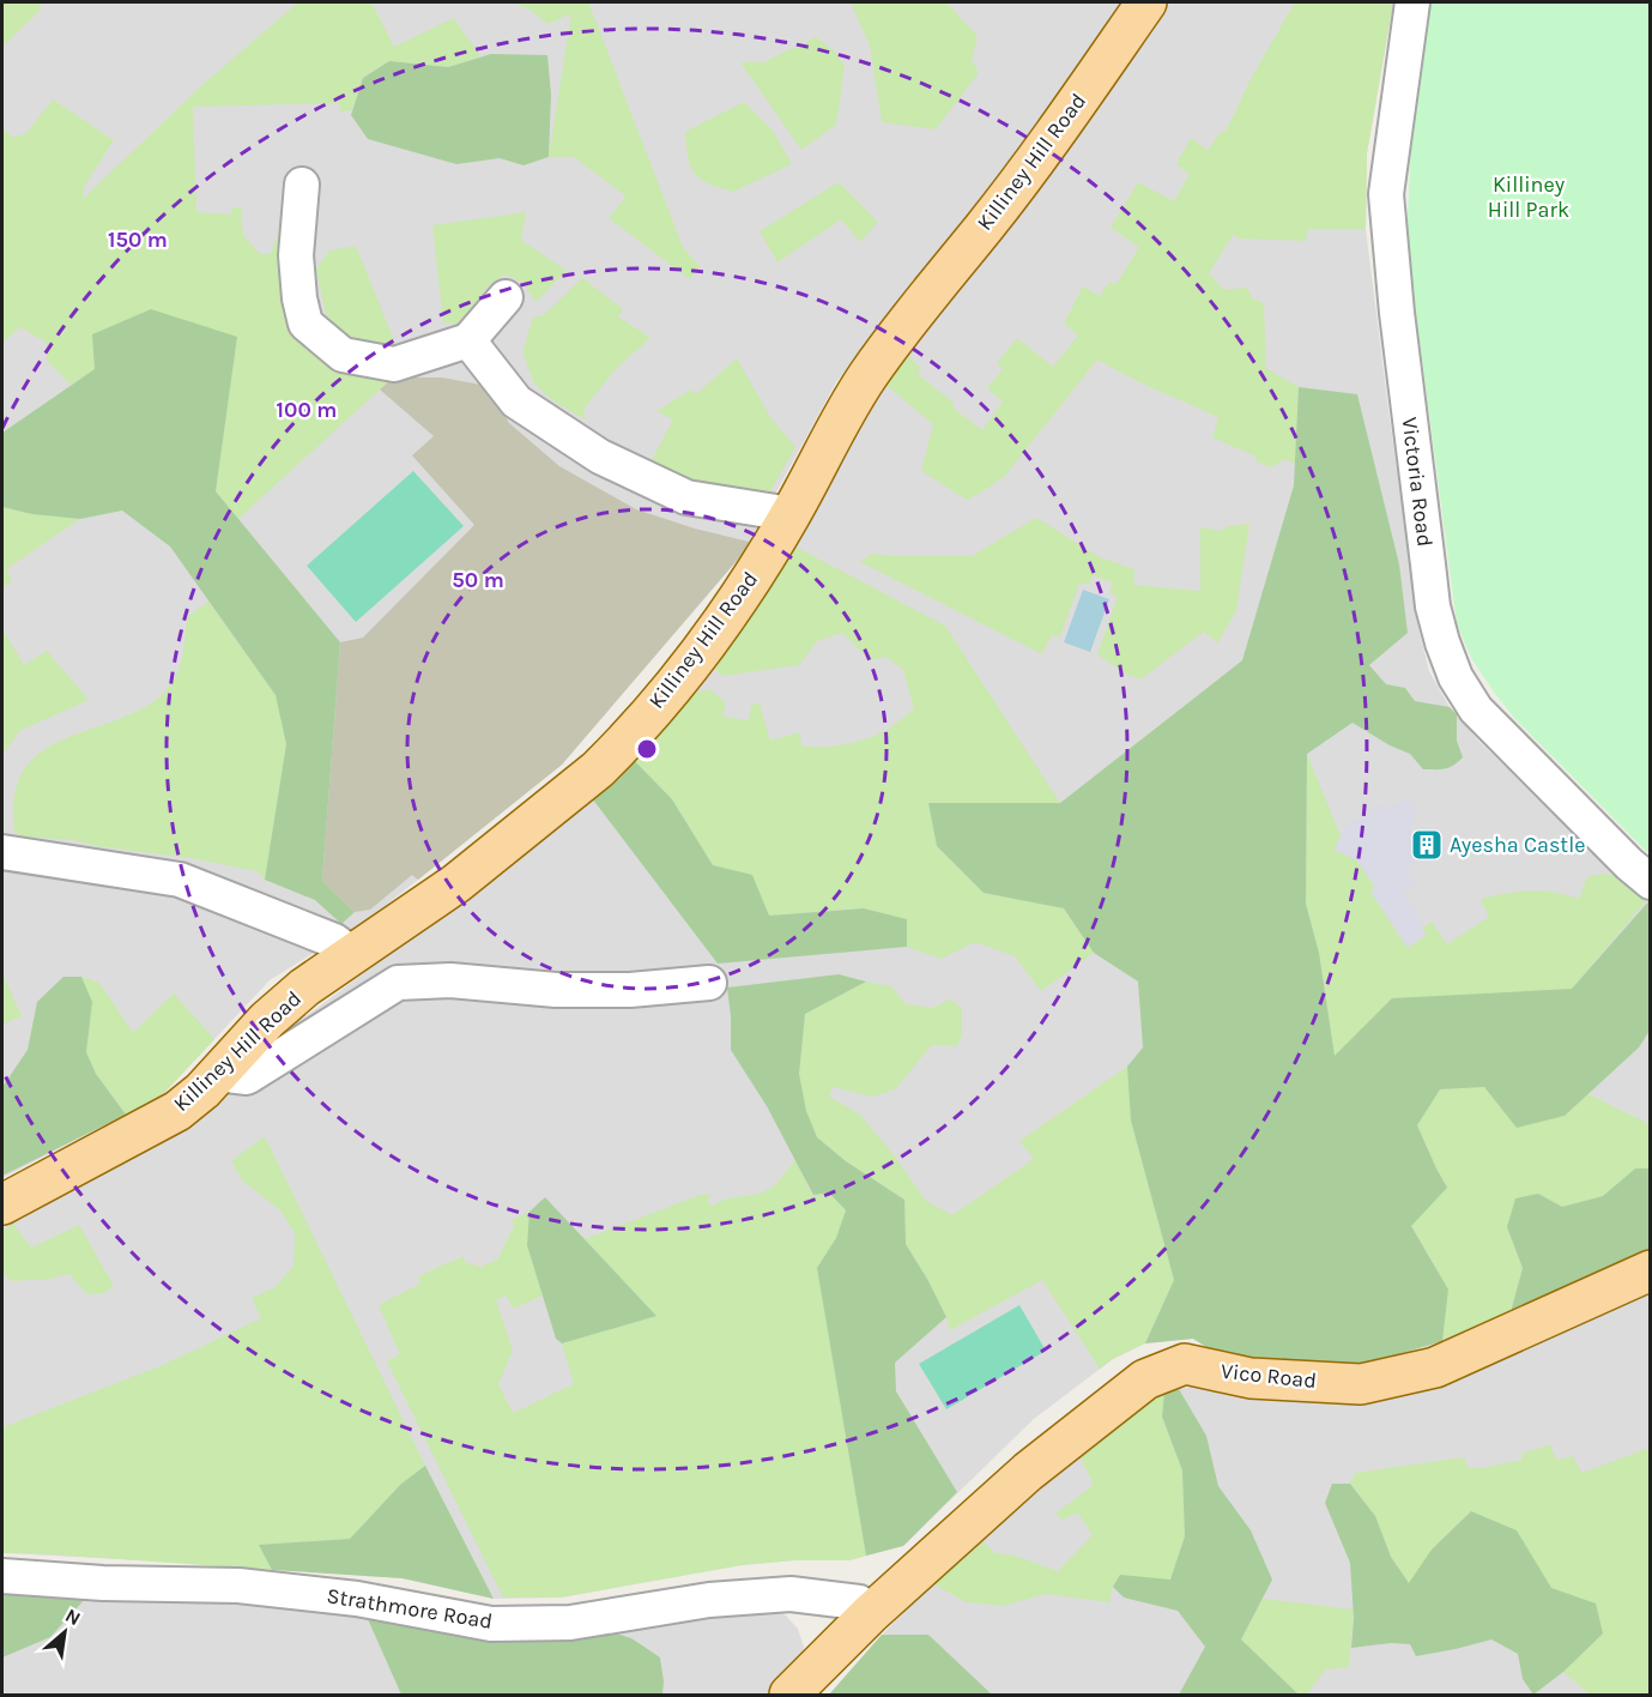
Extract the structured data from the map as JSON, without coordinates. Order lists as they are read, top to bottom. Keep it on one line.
{"streets":{"main road":["Killiney Hill Road","Vico Road"],"street":["Victoria Road","Strathmore Road"]},"crossings":[["Vico Road","Strathmore Road"]],"parks":["Killiney Hill Park"],"places":{"building":["Ayesha Castle"]},"north":"top right","rings":["150 m","100 m","50 m"]}
